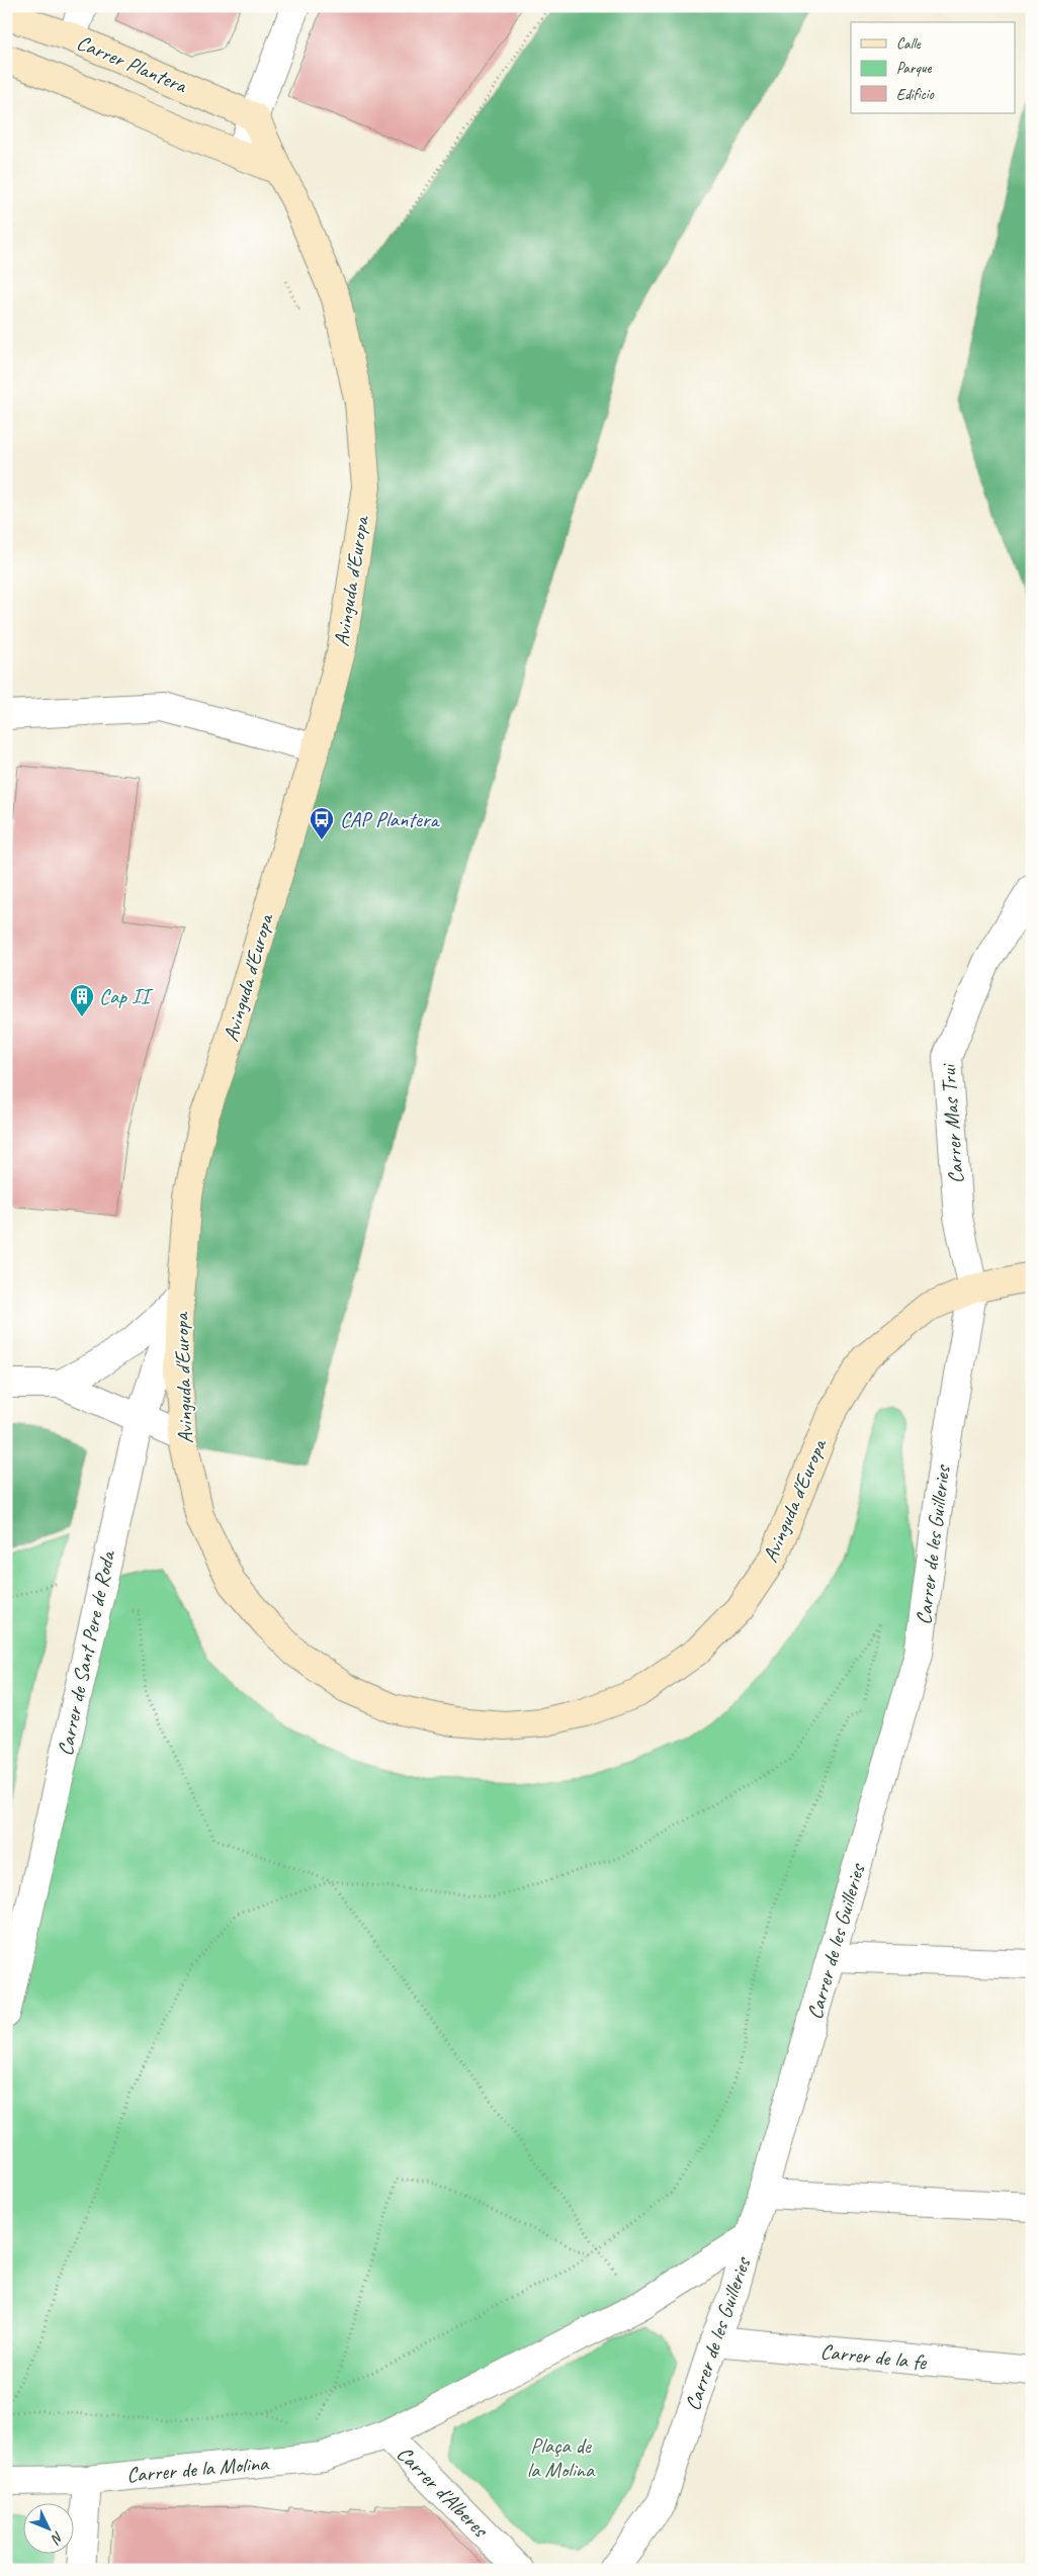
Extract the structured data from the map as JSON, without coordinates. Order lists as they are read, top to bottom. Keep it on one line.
{"streets":{"street":["Carrer Plantera","Avinguda d'Europa","Carrer Mas Trui","Carrer de les Guilleries","Carrer de Sant Pere de Roda","Carrer de la fe","Carrer de la Molina","Carrer d'Alberes"]},"crossings":[["Carrer Plantera","Avinguda d'Europa"],["Avinguda d'Europa","Carrer Mas Trui"],["Avinguda d'Europa","Carrer de les Guilleries"],["Avinguda d'Europa","Carrer de Sant Pere de Roda"],["Carrer Mas Trui","Carrer de les Guilleries"],["Carrer de les Guilleries","Carrer de la fe"],["Carrer de la Molina","Carrer d'Alberes"]],"parks":["Plaça de la Molina"],"places":{"bus stop":["CAP Plantera"],"building":["Cap II"]},"legend":["Calle","Parque","Edificio"],"north":"bottom right"}
